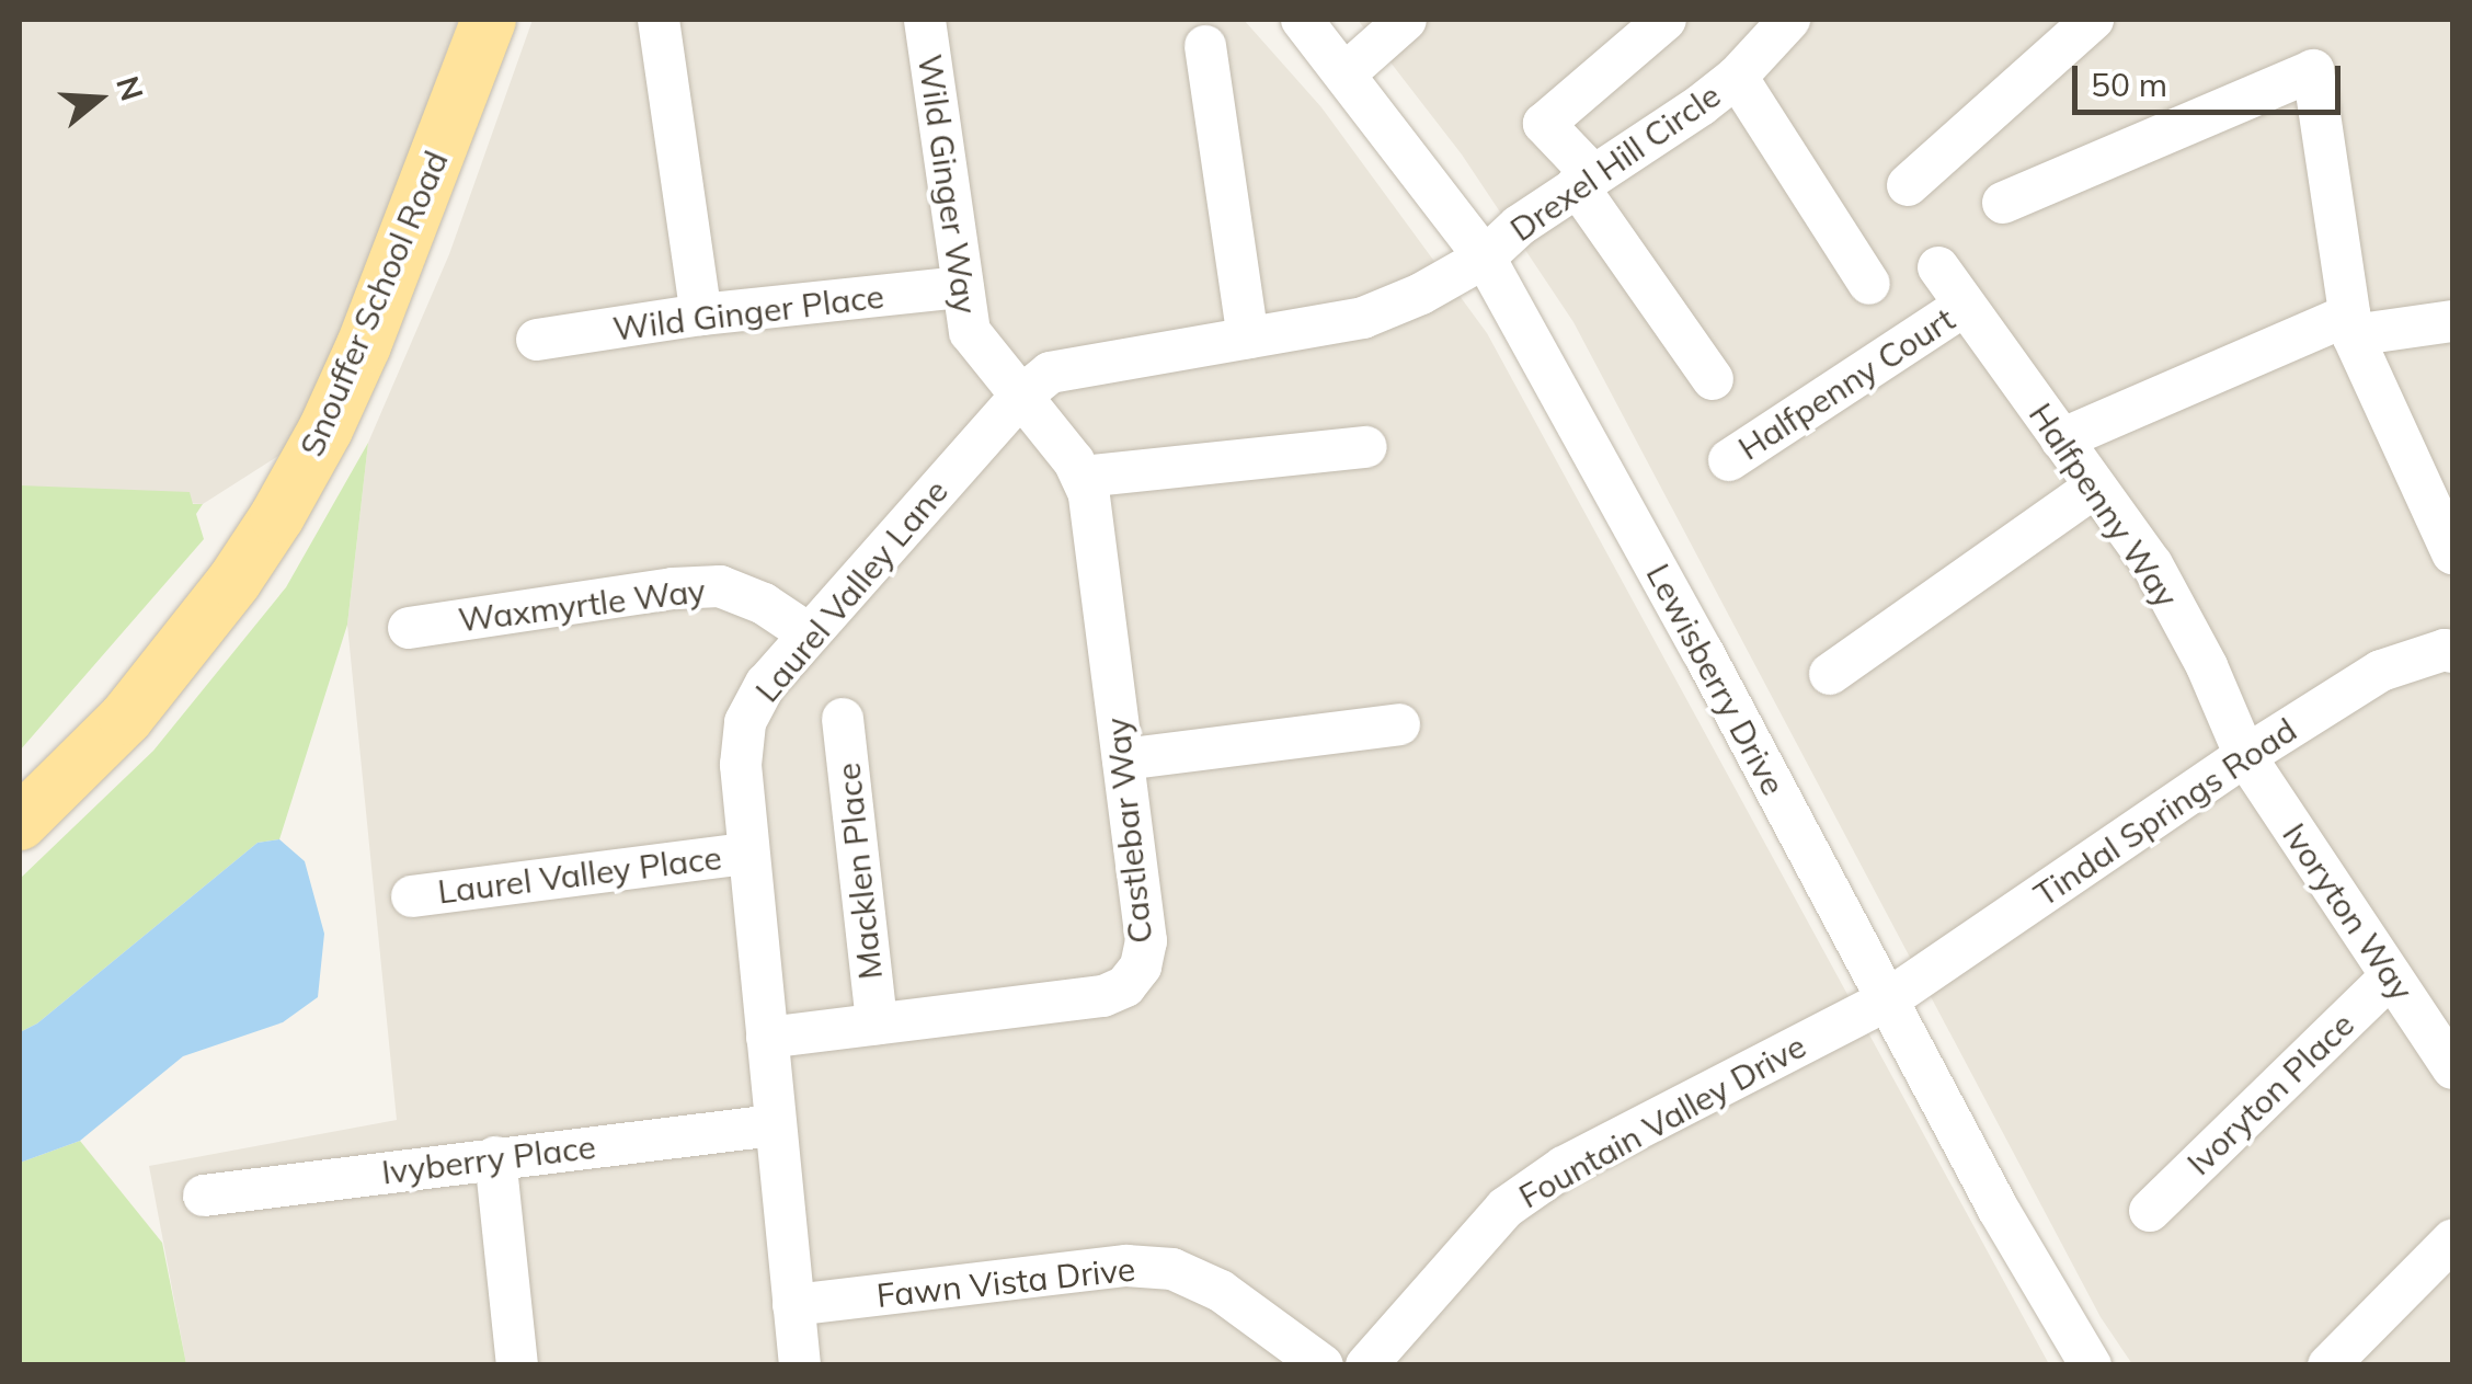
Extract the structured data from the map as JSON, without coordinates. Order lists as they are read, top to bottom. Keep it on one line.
{"streets":{"main road":["Snouffer School Road"],"street":["Drexel Hill Circle","Wild Ginger Way","Wild Ginger Place","Halfpenny Court","Halfpenny Way","Laurel Valley Lane","Waxmyrtle Way","Lewisberry Drive","Tindal Springs Road","Castlebar Way","Macklen Place","Laurel Valley Place","Ivoryton Way","Ivoryton Place","Fountain Valley Drive","Ivyberry Place","Fawn Vista Drive"]},"crossings":[["Drexel Hill Circle","Laurel Valley Lane"],["Drexel Hill Circle","Lewisberry Drive"],["Wild Ginger Way","Wild Ginger Place"],["Wild Ginger Way","Laurel Valley Lane"],["Halfpenny Court","Halfpenny Way"],["Halfpenny Way","Tindal Springs Road"],["Halfpenny Way","Ivoryton Way"],["Laurel Valley Lane","Waxmyrtle Way"],["Laurel Valley Lane","Lewisberry Drive"],["Laurel Valley Lane","Castlebar Way"],["Laurel Valley Lane","Laurel Valley Place"],["Laurel Valley Lane","Ivyberry Place"],["Laurel Valley Lane","Fawn Vista Drive"],["Lewisberry Drive","Tindal Springs Road"],["Lewisberry Drive","Fountain Valley Drive"],["Tindal Springs Road","Ivoryton Way"],["Tindal Springs Road","Fountain Valley Drive"],["Castlebar Way","Macklen Place"],["Ivoryton Way","Ivoryton Place"]],"scale_bar":"50 m","north":"right"}
